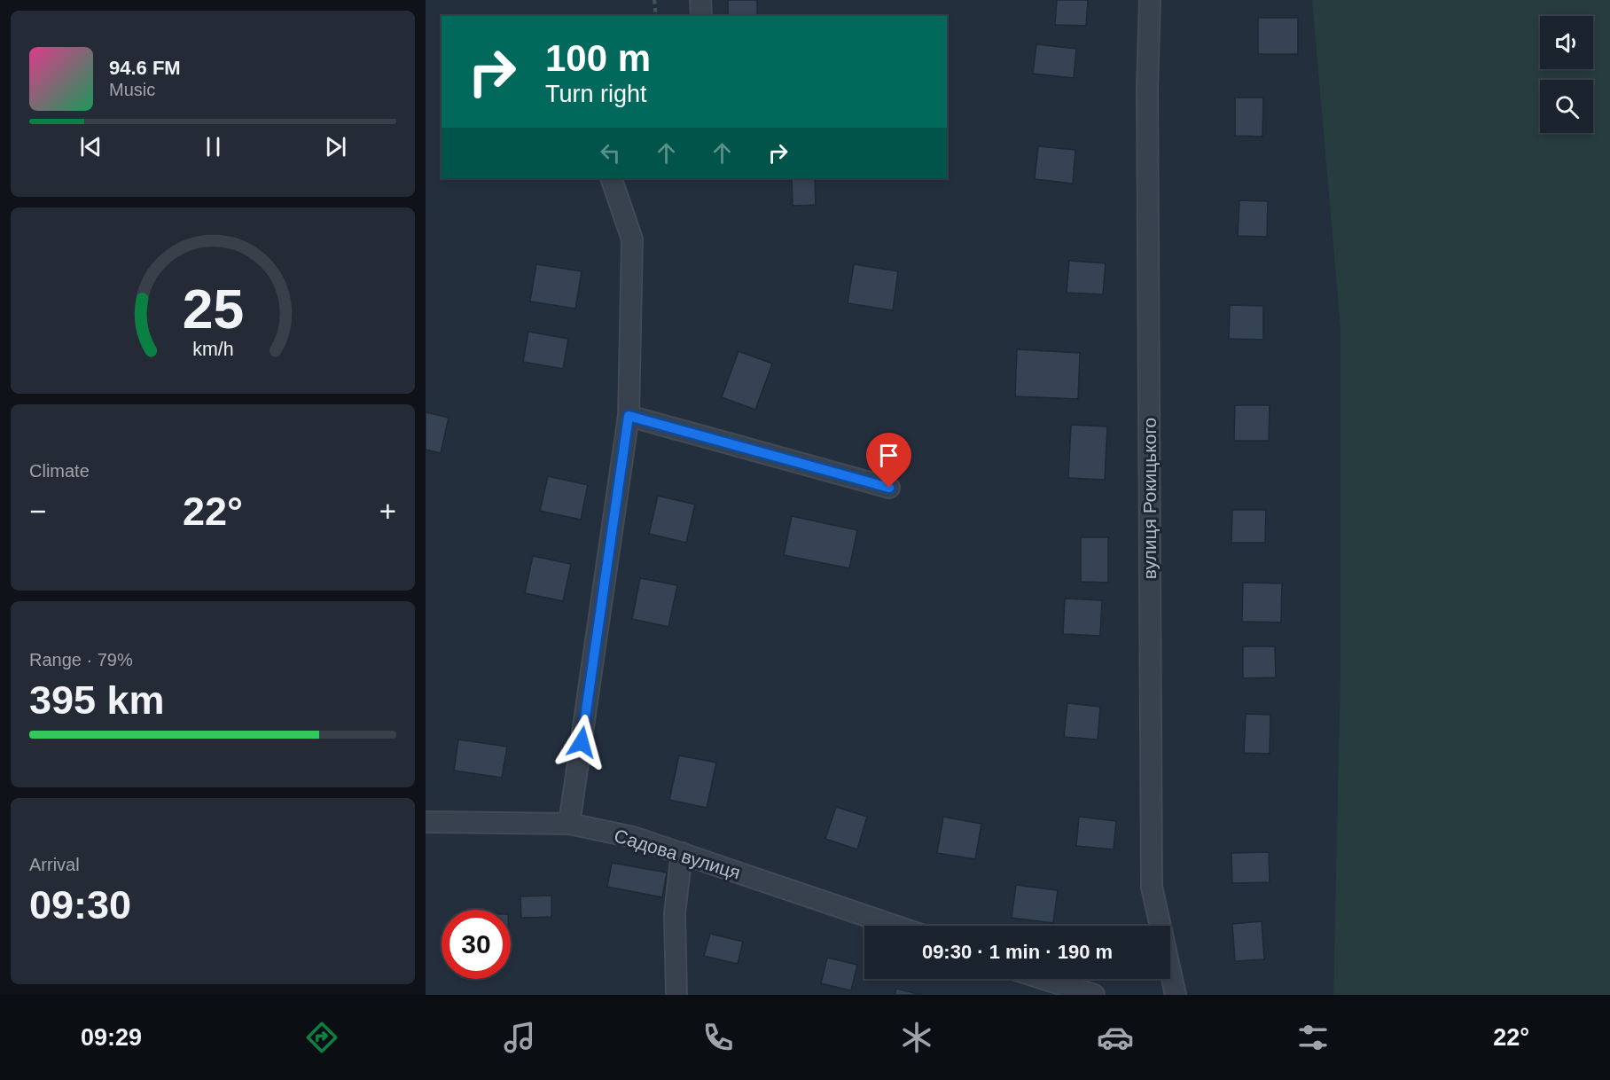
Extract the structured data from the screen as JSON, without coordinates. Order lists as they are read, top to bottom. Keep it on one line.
{"streets":{"street":["вулиця Рокицького","Садова вулиця"]},"page":{"turn":["100 m","Turn right"],"song":["94.6 FM","Music"],"tile":["Climate",["Range · 79%","395 km"],["Arrival","09:30"]],"heat":["−","22°","+"],"limit":"30","trip":"09:30 · 1 min · 190 m","tabs":["09:29","22°"],"gauge":["25","km/h"]}}
